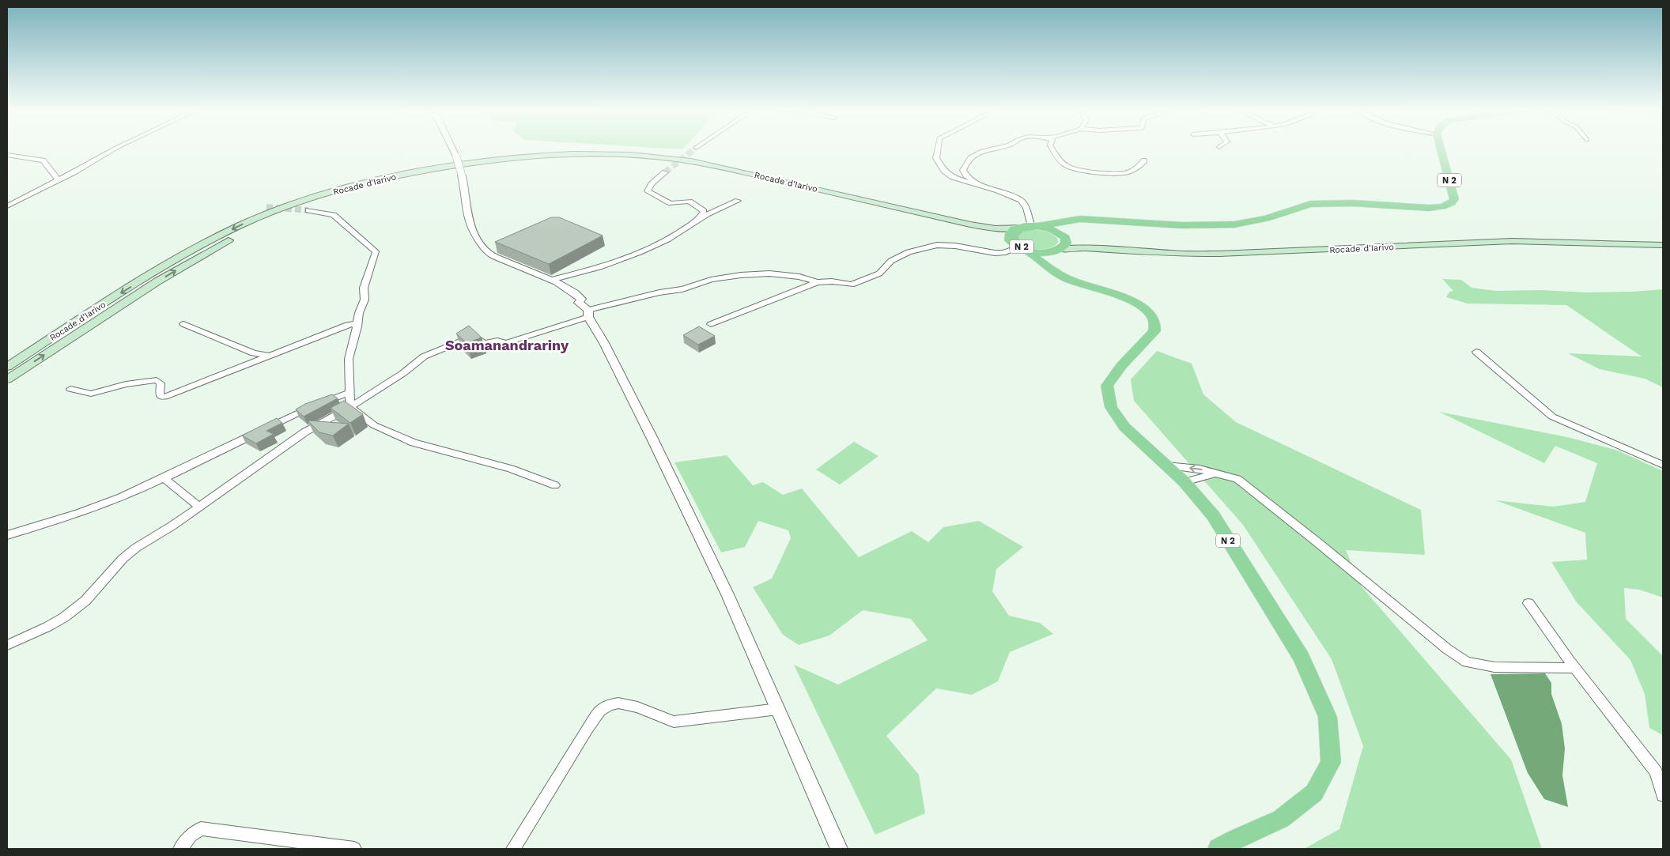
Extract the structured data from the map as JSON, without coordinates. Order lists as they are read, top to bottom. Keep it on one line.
{"streets":{"main road":["N 2","Rocade d'Iarivo"]},"crossings":[["N 2","Rocade d'Iarivo"]],"districts":["Soamanandrariny"]}
